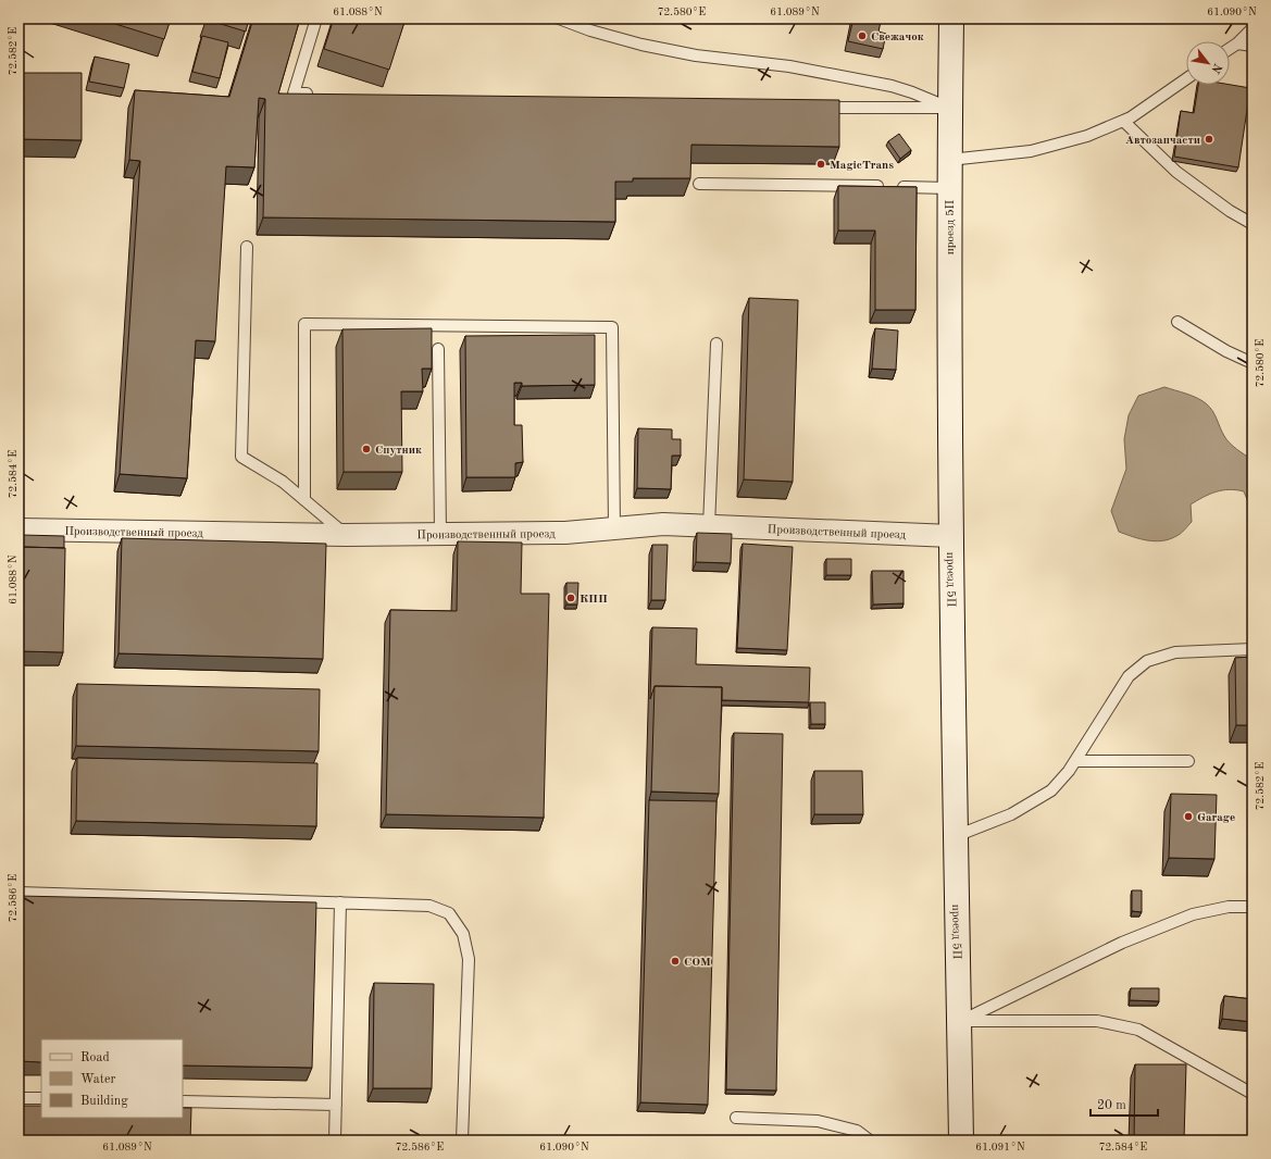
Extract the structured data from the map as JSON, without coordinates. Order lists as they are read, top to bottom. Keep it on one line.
{"streets":{"street":["проезд 5П","Производственный проезд"]},"crossings":[["проезд 5П","Производственный проезд"]],"places":["Свежачок","Автозапчасти","MagicTrans","Спутник","КПП","Garage","СОМ"],"legend":["Road","Water","Building"],"scale_bar":"20 m","north":"bottom right","coordinates":["61.088°N","72.580°E","61.089°N","61.090°N","72.582°E","72.584°E","72.586°E","61.091°N"]}
